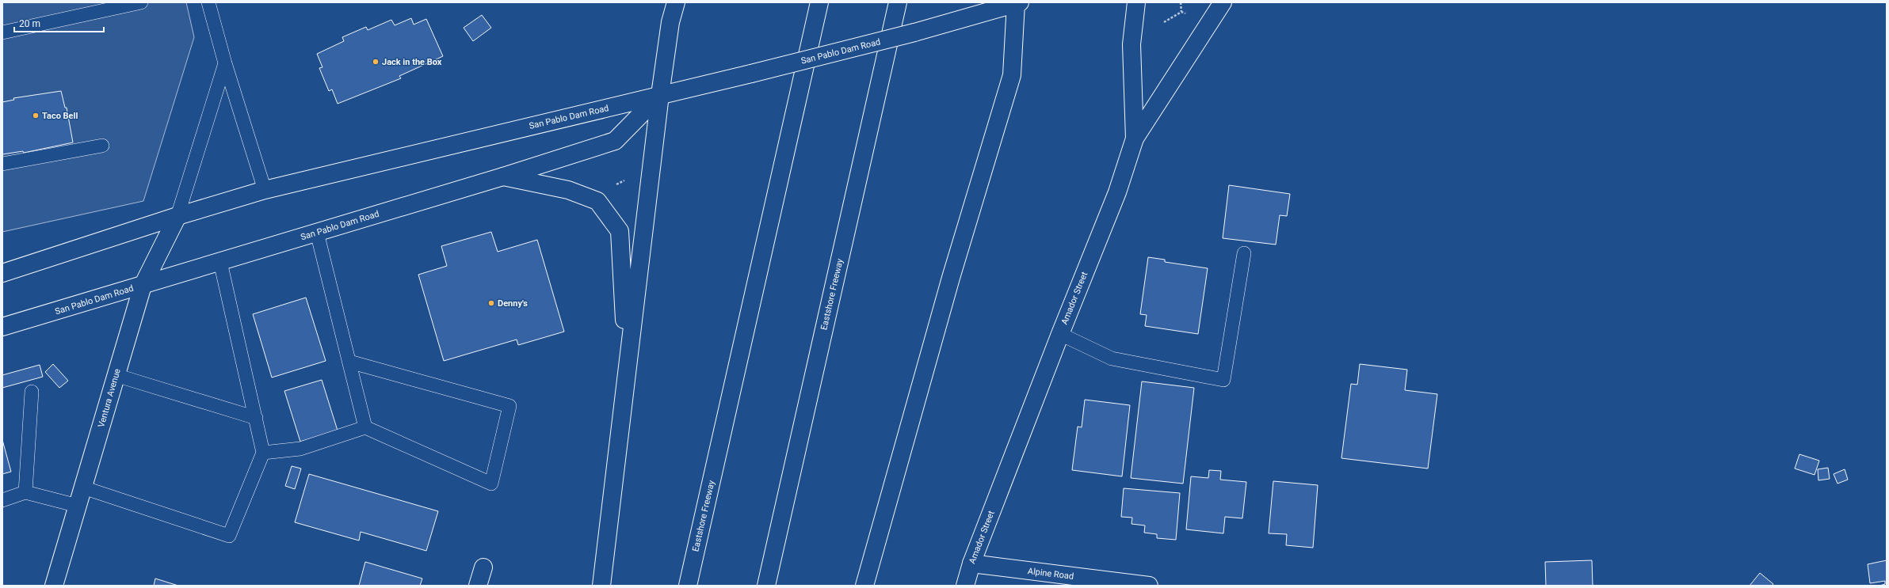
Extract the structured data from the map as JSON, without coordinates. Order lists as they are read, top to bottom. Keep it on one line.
{"streets":{"main road":["San Pablo Dam Road","Eastshore Freeway","Amador Street","Ventura Avenue","Alpine Road"]},"crossings":[["San Pablo Dam Road","Ventura Avenue"],["Amador Street","Alpine Road"]],"places":["Jack in the Box","Taco Bell","Denny's"],"scale_bar":"20 m"}
